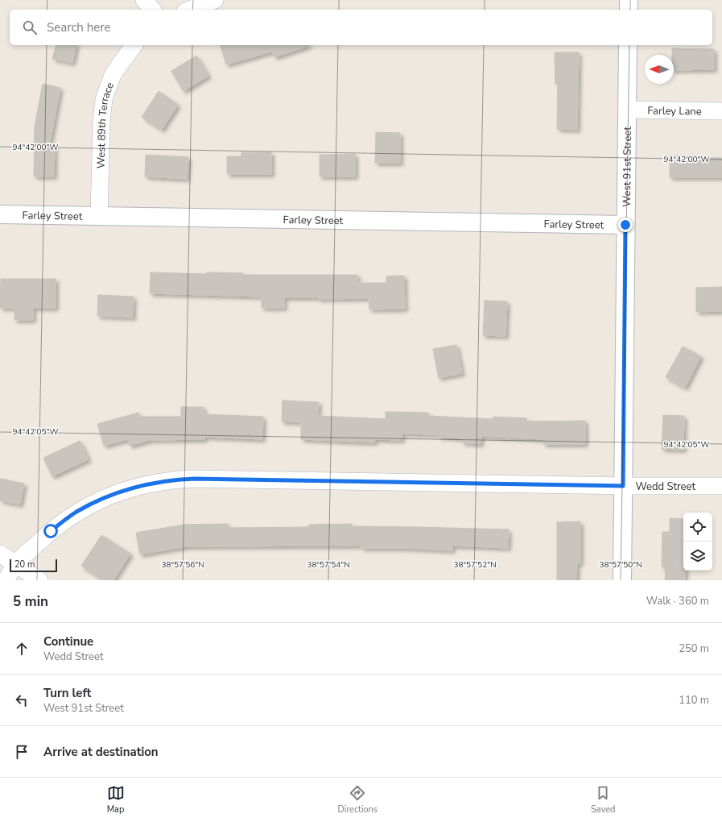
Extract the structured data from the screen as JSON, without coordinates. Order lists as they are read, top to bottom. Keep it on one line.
{"streets":{"street":["Farley Lane","West 89th Terrace","West 91st Street","Farley Street","Wedd Street"]},"crossings":[["Farley Lane","West 91st Street"],["West 89th Terrace","Farley Street"],["West 91st Street","Farley Street"],["West 91st Street","Wedd Street"]],"scale_bar":"20 m","north":"left","page":{"search":"Search here","scale":"20 m","heading":["5 min","Walk · 360 m"],"list":[["Continue","Wedd Street","250 m"],["Turn left","West 91st Street","110 m"],"Arrive at destination"],"nav":["Map","Directions","Saved"]},"coordinates":["94°42'00\"W","94°42'05\"W","38°57'56\"N","38°57'54\"N","38°57'52\"N","38°57'50\"N"]}
